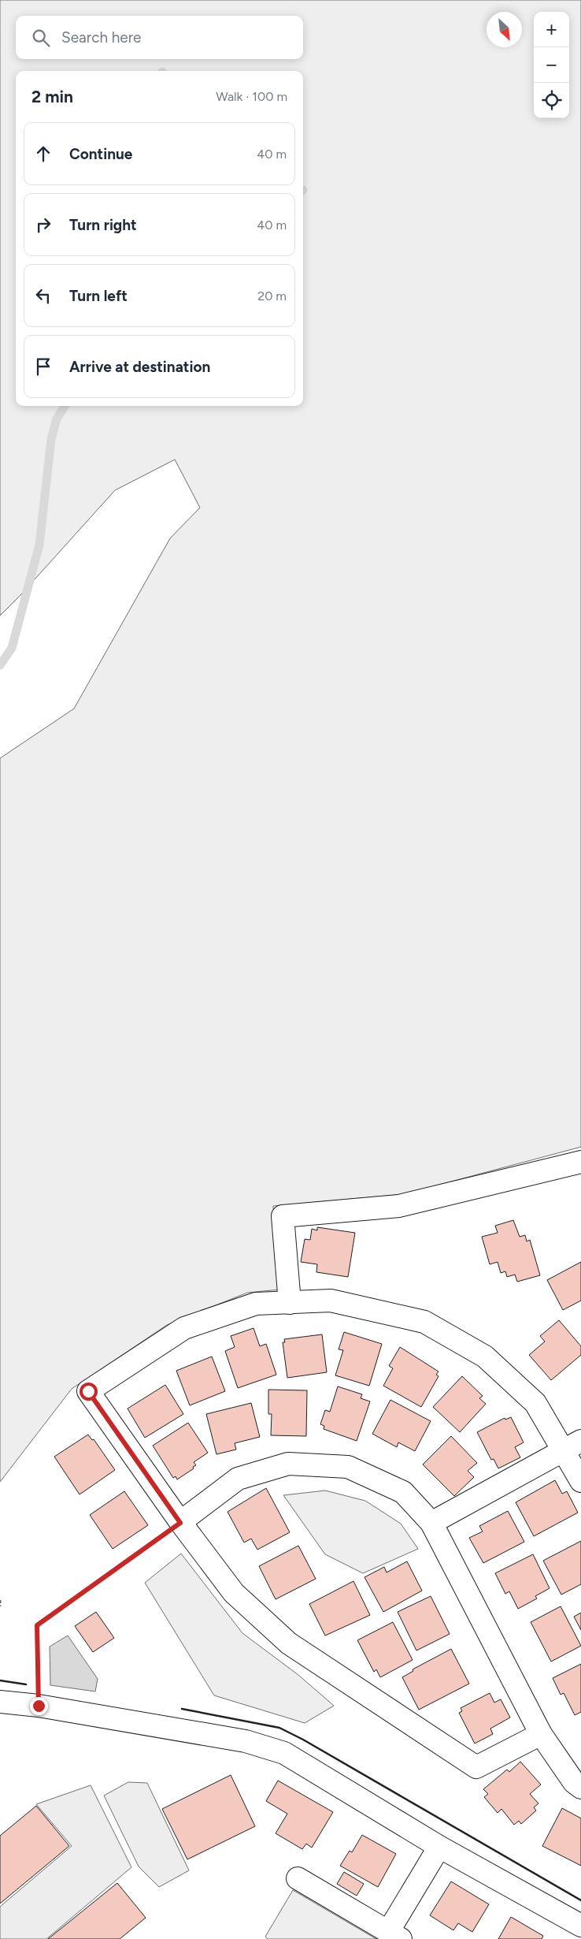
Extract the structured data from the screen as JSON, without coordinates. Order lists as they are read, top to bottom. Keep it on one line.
{"north":"bottom right","page":{"map_buttons":["+","−"],"search":"Search here","heading":["2 min","Walk · 100 m"],"list":[["Continue","40 m"],["Turn right","40 m"],["Turn left","20 m"],"Arrive at destination"]}}
